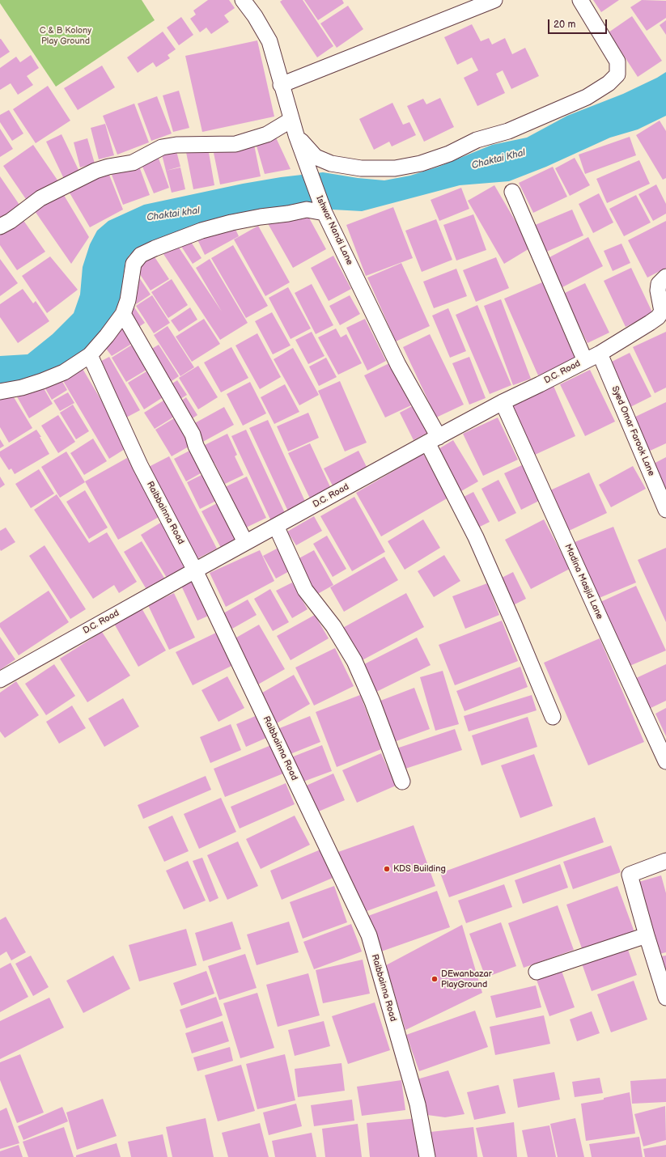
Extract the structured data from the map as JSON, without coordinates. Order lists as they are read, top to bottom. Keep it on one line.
{"streets":{"street":["Ishwar Nandi Lane","D.C. Road","Syed Omar Farook Lane","Raibbainna Road","Madina Masjid Lane"]},"crossings":[["Ishwar Nandi Lane","D.C. Road"],["D.C. Road","Syed Omar Farook Lane"],["D.C. Road","Raibbainna Road"],["D.C. Road","Madina Masjid Lane"]],"water":["Chaktai Khal","Chaktai khal"],"parks":["C & B Kolony Play Ground"],"places":["KDS Building","DEwanbazar PlayGround"],"scale_bar":"20 m"}
